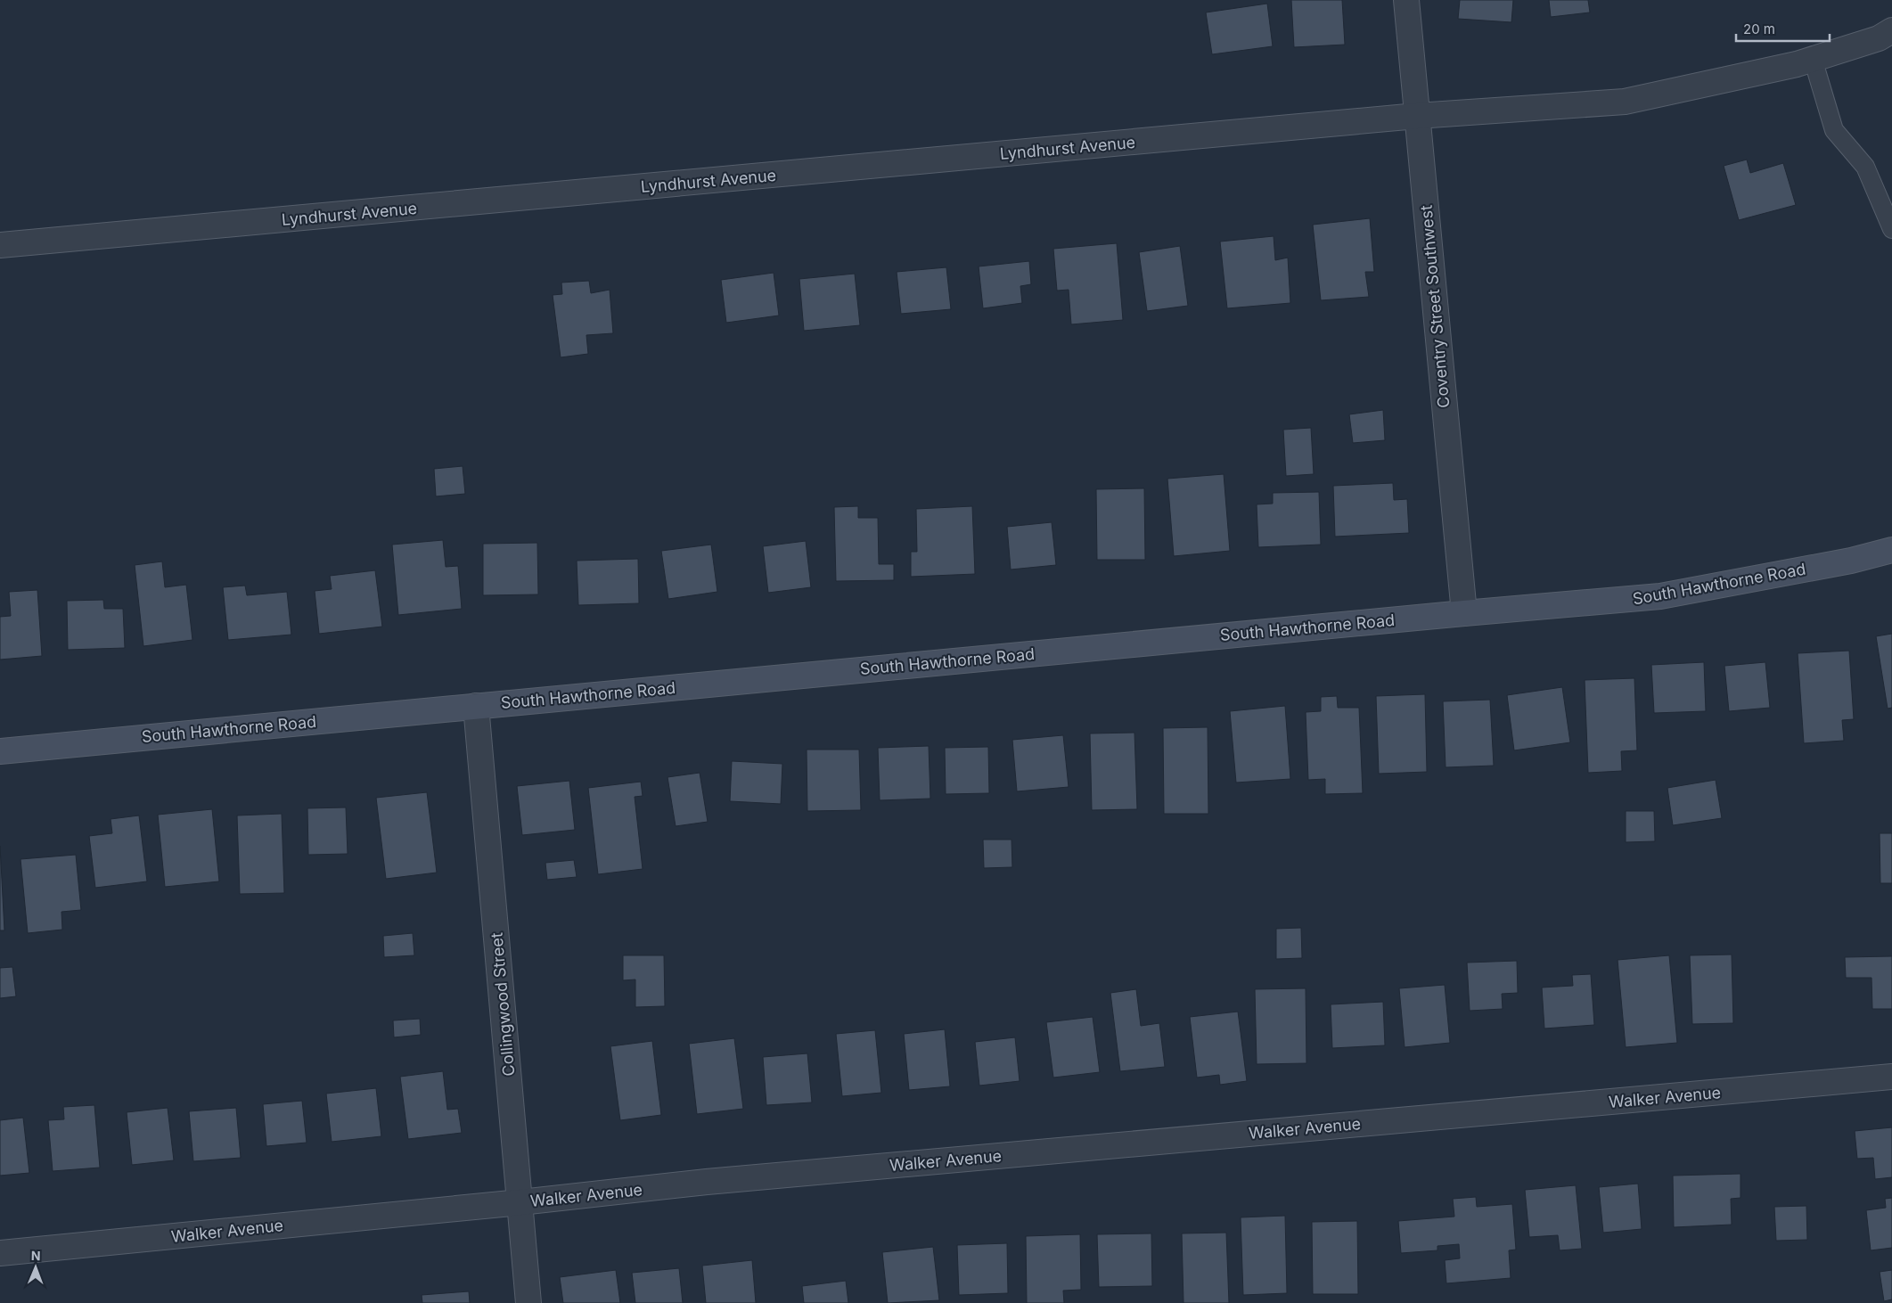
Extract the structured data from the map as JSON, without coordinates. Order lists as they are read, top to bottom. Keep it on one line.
{"streets":{"main road":["South Hawthorne Road"],"street":["Lyndhurst Avenue","Coventry Street Southwest","Collingwood Street","Walker Avenue"]},"crossings":[["Lyndhurst Avenue","Coventry Street Southwest"],["Coventry Street Southwest","South Hawthorne Road"],["South Hawthorne Road","Collingwood Street"],["Collingwood Street","Walker Avenue"]],"scale_bar":"20 m","north":"top"}
